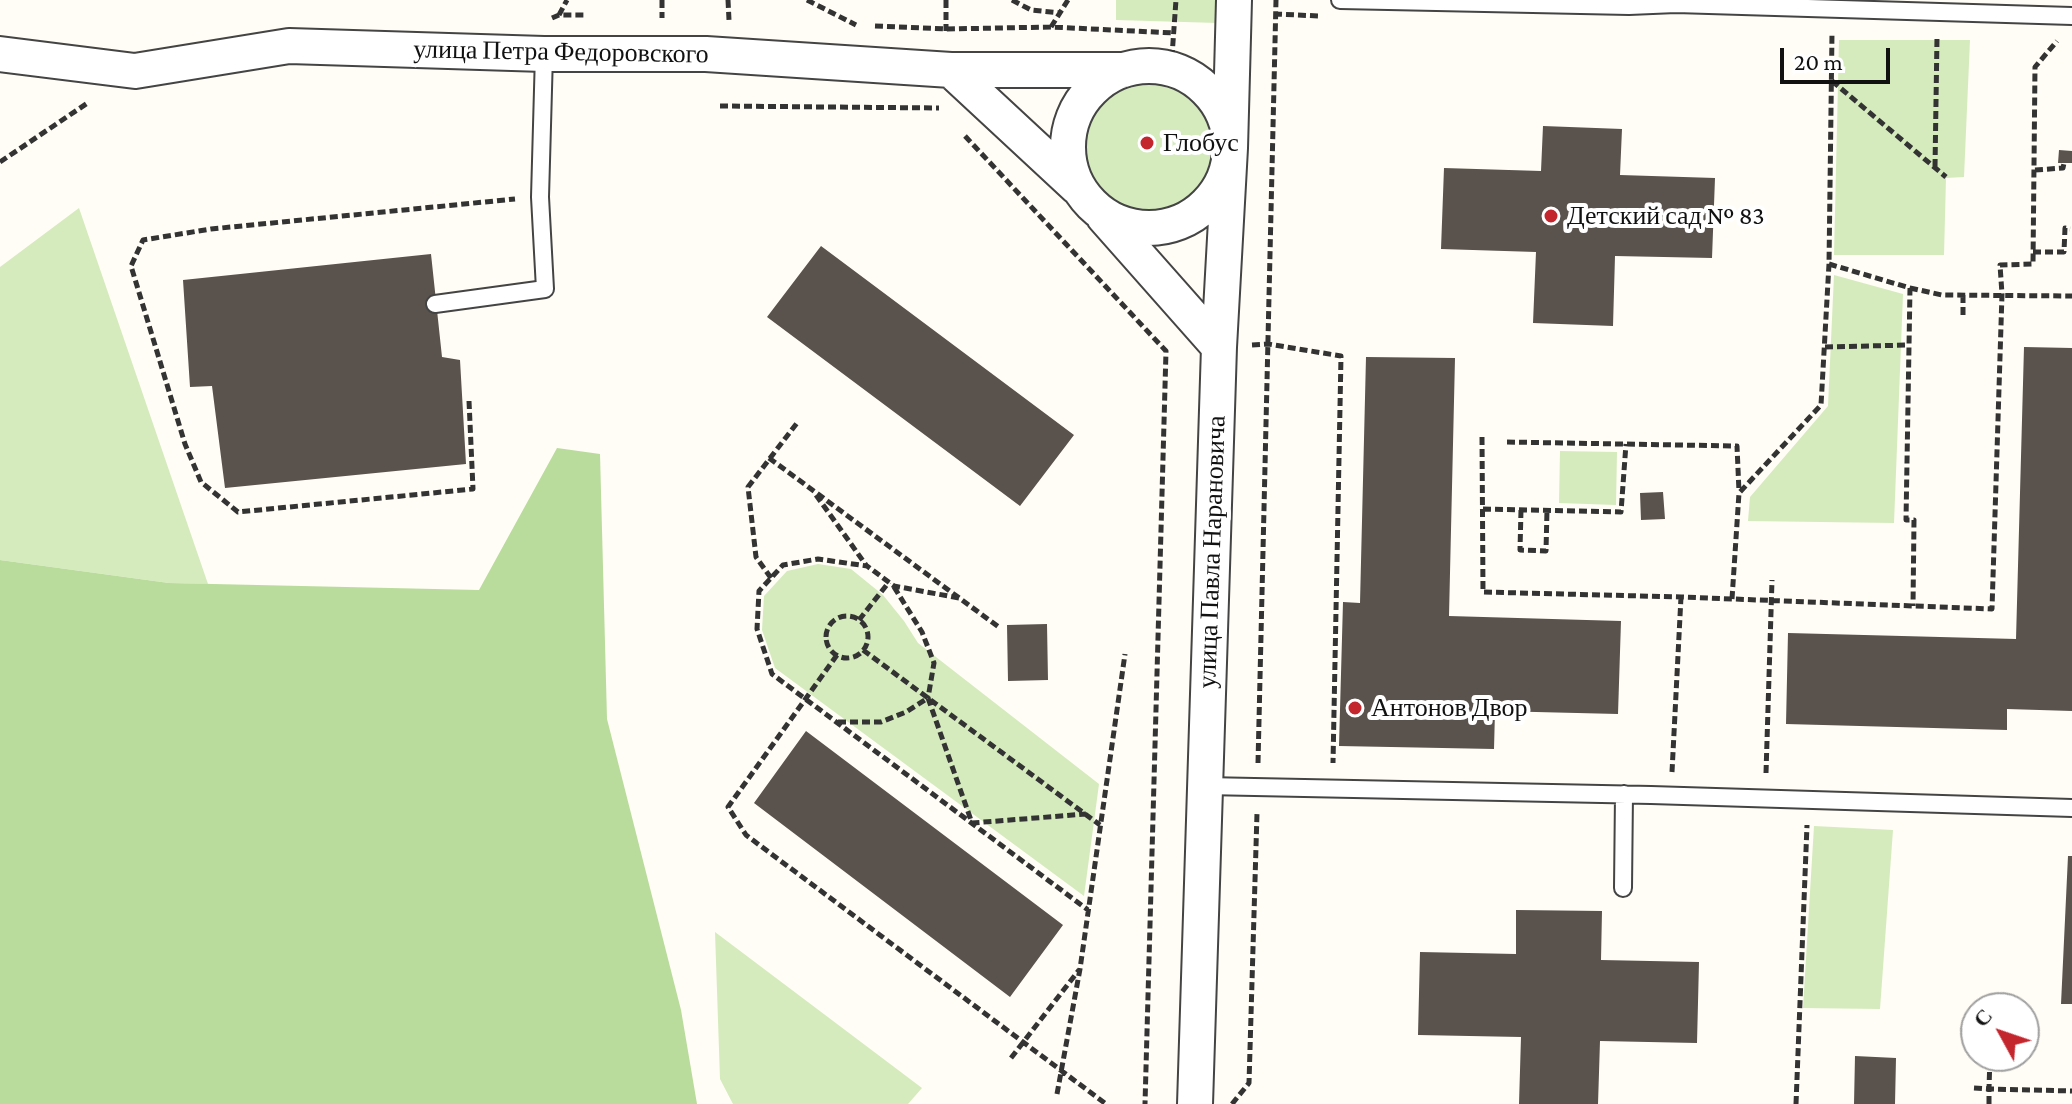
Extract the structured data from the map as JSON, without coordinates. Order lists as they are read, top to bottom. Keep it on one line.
{"streets":{"street":["улица Петра Федоровского","улица Павла Нарановича"]},"crossings":[["улица Петра Федоровского","улица Павла Нарановича"]],"places":["Глобус","Детский сад № 83","Антонов Двор"],"scale_bar":"20 m","north":"top left"}
